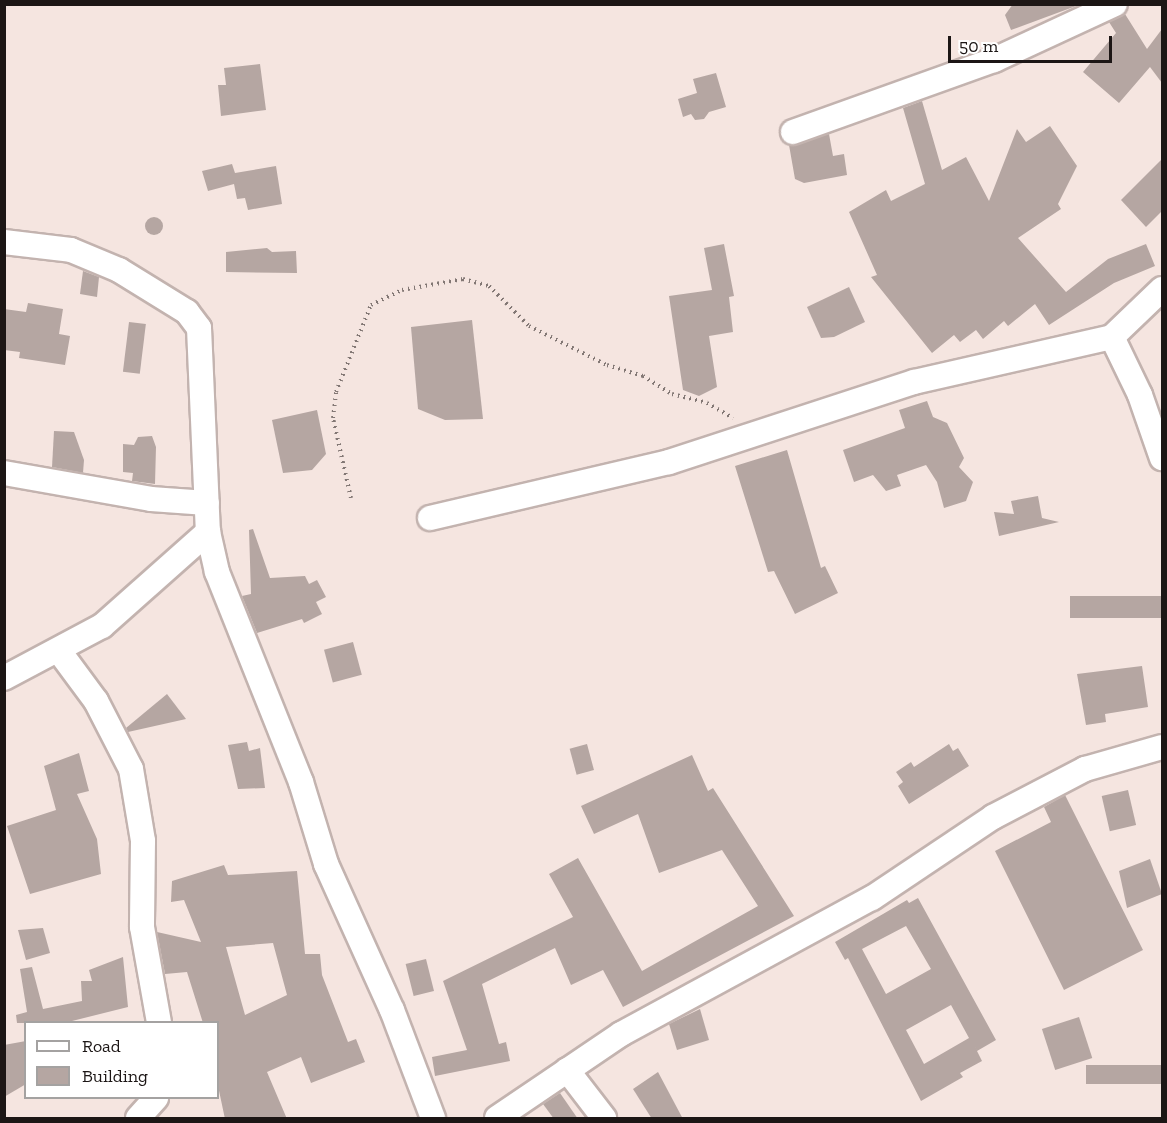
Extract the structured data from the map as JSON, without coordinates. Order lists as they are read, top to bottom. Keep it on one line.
{"legend":["Road","Building"],"scale_bar":"50 m"}
